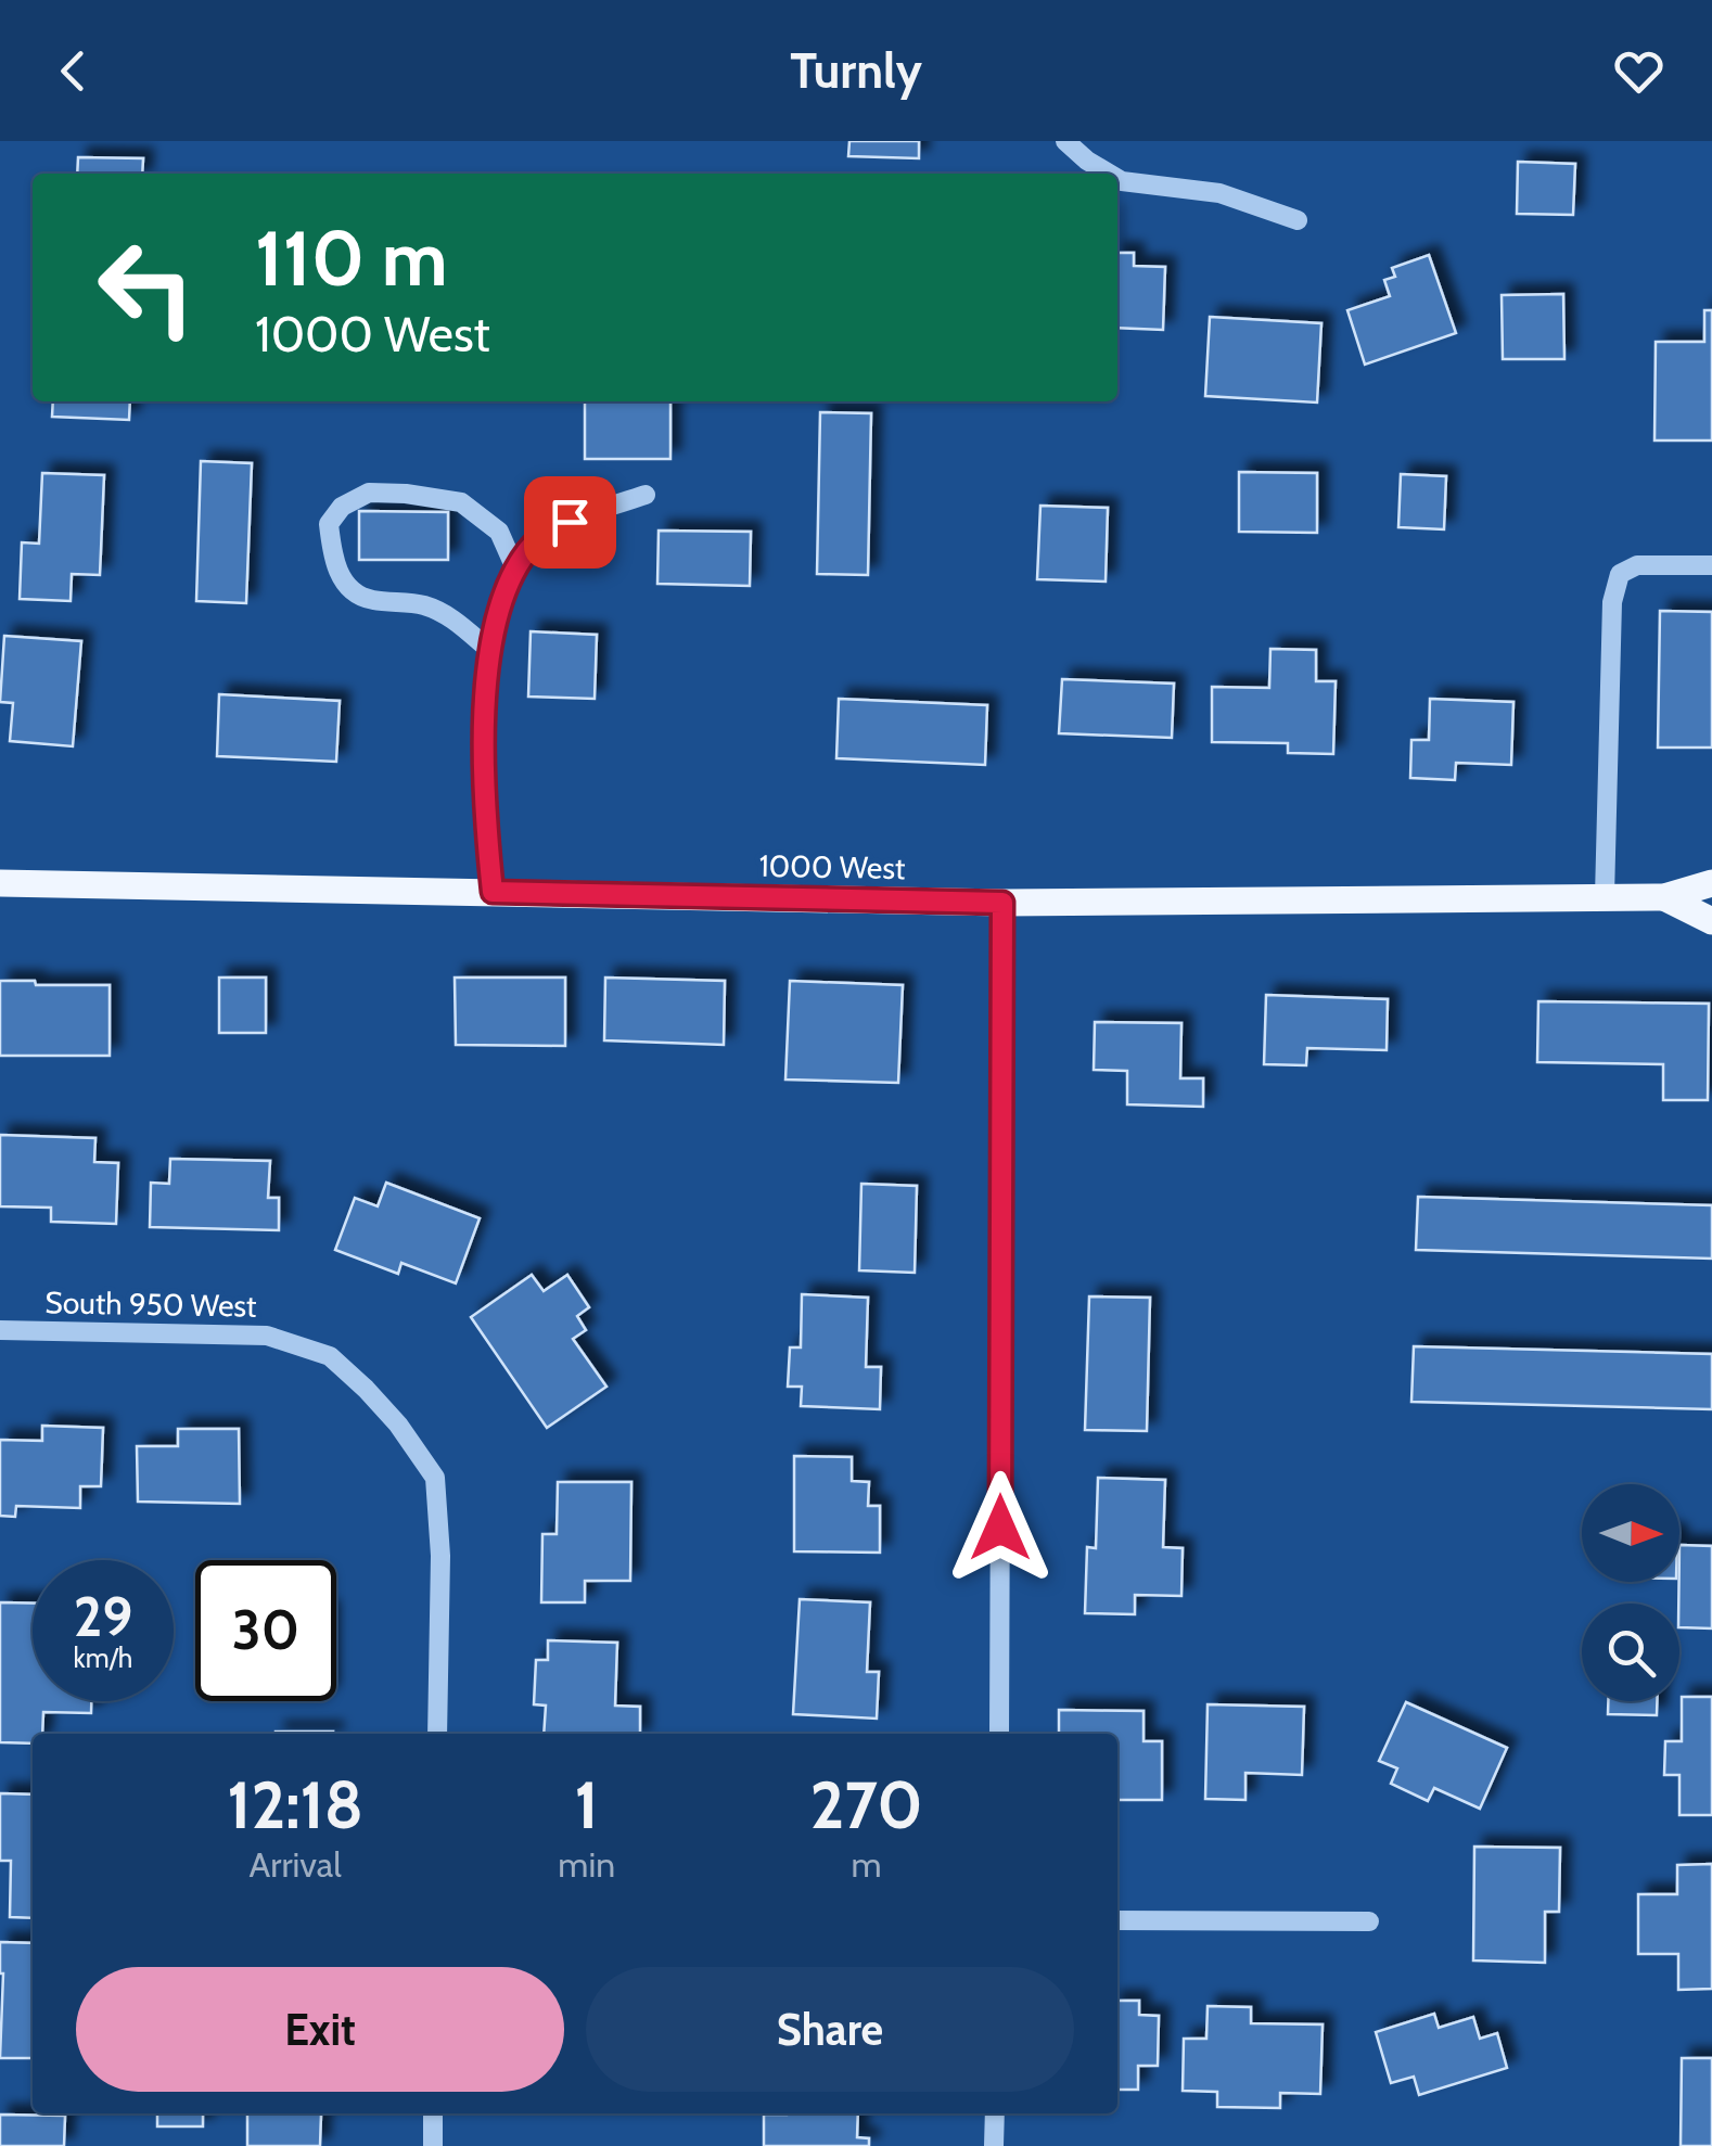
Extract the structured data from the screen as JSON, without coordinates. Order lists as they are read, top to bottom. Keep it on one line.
{"streets":{"main road":["1000 West"],"street":["South 950 West"]},"north":"right","page":{"header":"Turnly","turn":["110 m","1000 West"],"speed":"29 km/h","limit":"30","eta":["12:18","Arrival","1","min","270","m"],"buttons":["Exit","Share"]}}
